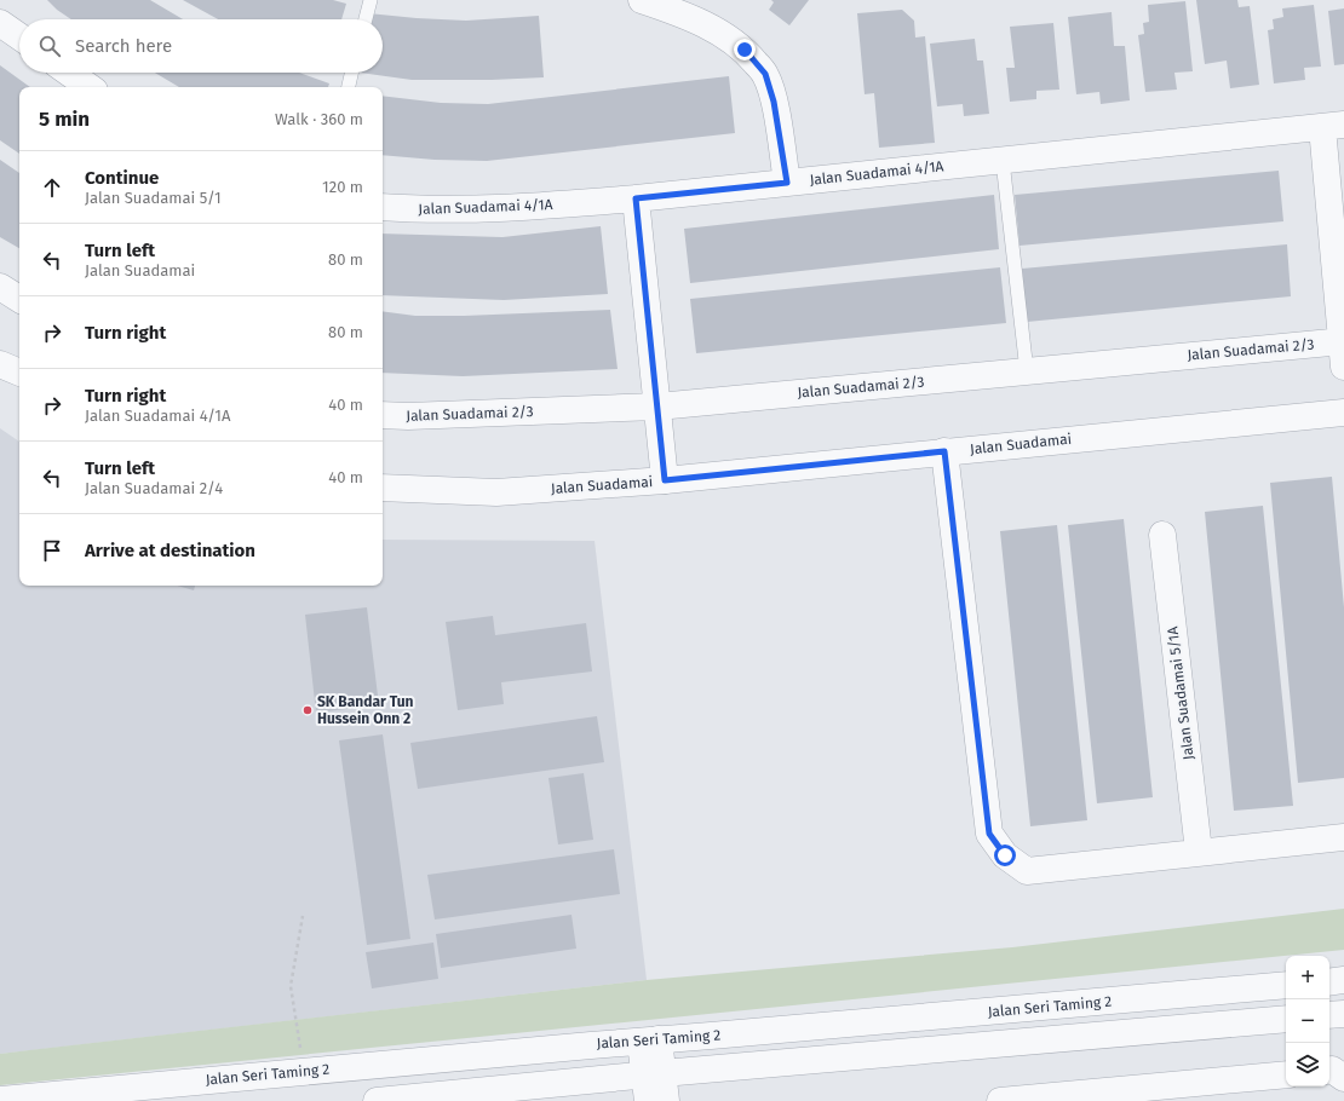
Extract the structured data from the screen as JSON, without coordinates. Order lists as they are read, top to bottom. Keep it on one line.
{"streets":{"street":["Jalan Suadamai 4/1A","Jalan Suadamai 2/3","Jalan Suadamai","Jalan Suadamai 5/1A","Jalan Seri Taming 2"]},"places":["SK Bandar Tun Hussein Onn 2"],"page":{"search":"Search here","heading":["5 min","Walk · 360 m"],"list":[["Continue","Jalan Suadamai 5/1","120 m"],["Turn left","Jalan Suadamai","80 m"],["Turn right","80 m"],["Turn right","Jalan Suadamai 4/1A","40 m"],["Turn left","Jalan Suadamai 2/4","40 m"],"Arrive at destination"],"map_buttons":["+","−"]}}
